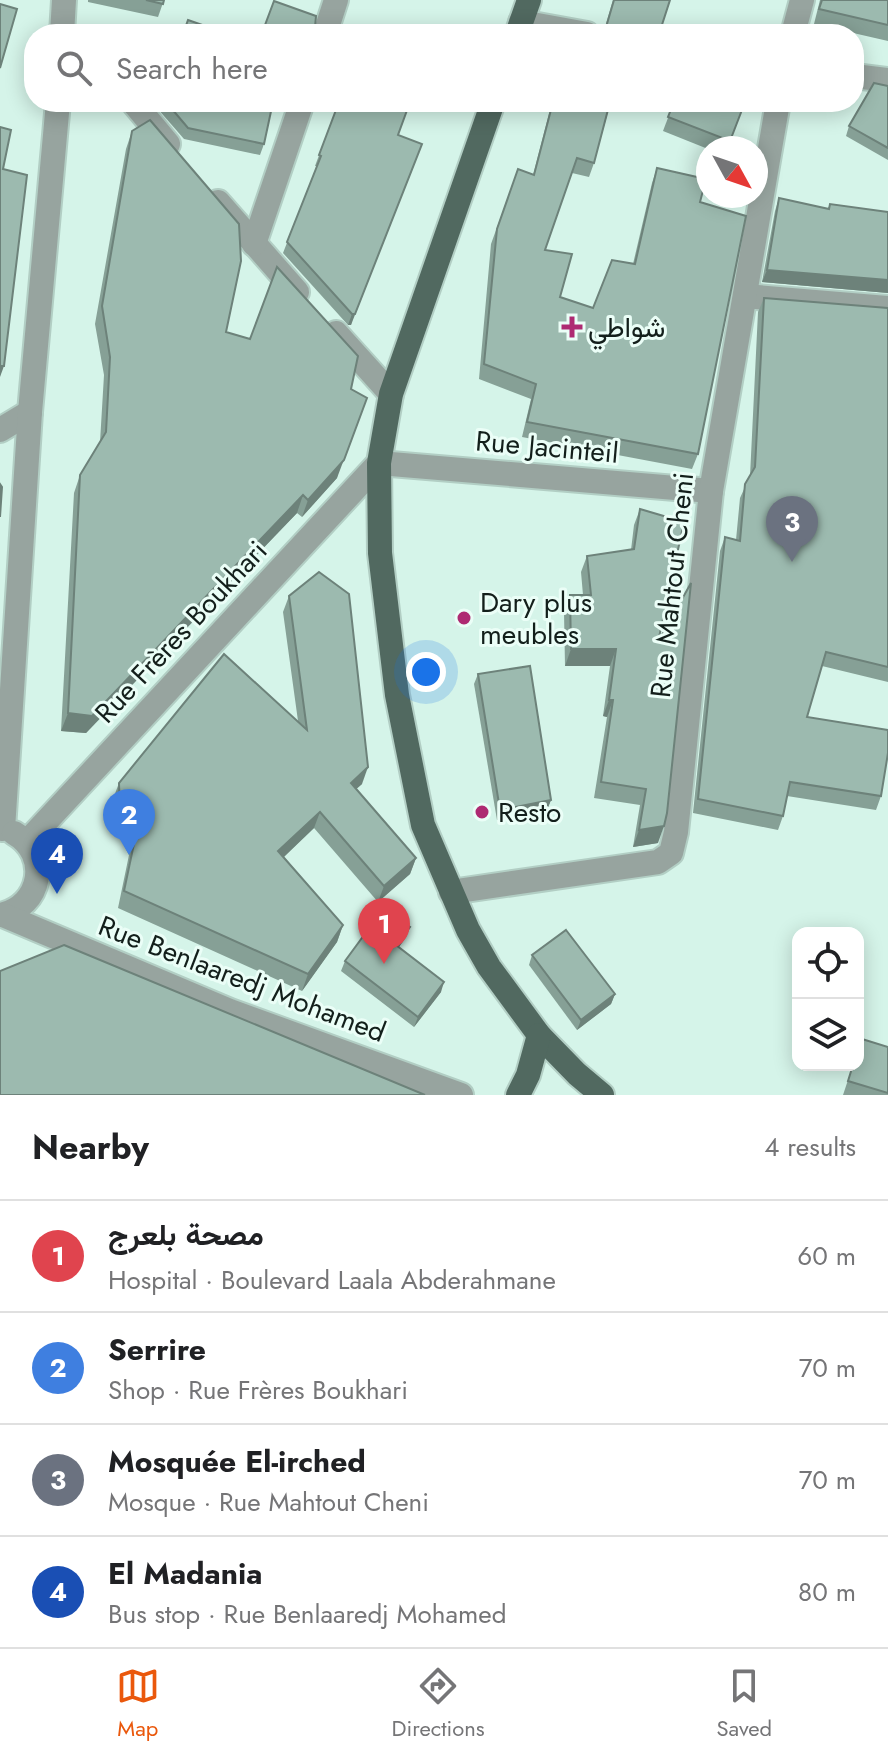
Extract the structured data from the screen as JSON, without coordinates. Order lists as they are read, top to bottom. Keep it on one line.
{"streets":{"street":["Rue Jacinteil","Rue Mahtout Cheni","Rue Frères Boukhari","Rue Benlaaredj Mohamed"]},"crossings":[["Rue Jacinteil","Rue Mahtout Cheni"],["Rue Jacinteil","Rue Frères Boukhari"]],"places":{"health":["شواطي"],"other":["Dary plus meubles","Resto"]},"north":"bottom right","page":{"search":"Search here","pins":["3","2","4","1"],"heading":["Nearby","4 results"],"list":[{"mark":"1","name":"مصحة بلعرج","note":"Hospital · Boulevard Laala Abderahmane","value":"60 m"},{"mark":"2","name":"Serrire","note":"Shop · Rue Frères Boukhari","value":"70 m"},{"mark":"3","name":"Mosquée El-irched","note":"Mosque · Rue Mahtout Cheni","value":"70 m"},{"mark":"4","name":"El Madania","note":"Bus stop · Rue Benlaaredj Mohamed","value":"80 m"}],"nav":["Map","Directions","Saved"]}}
